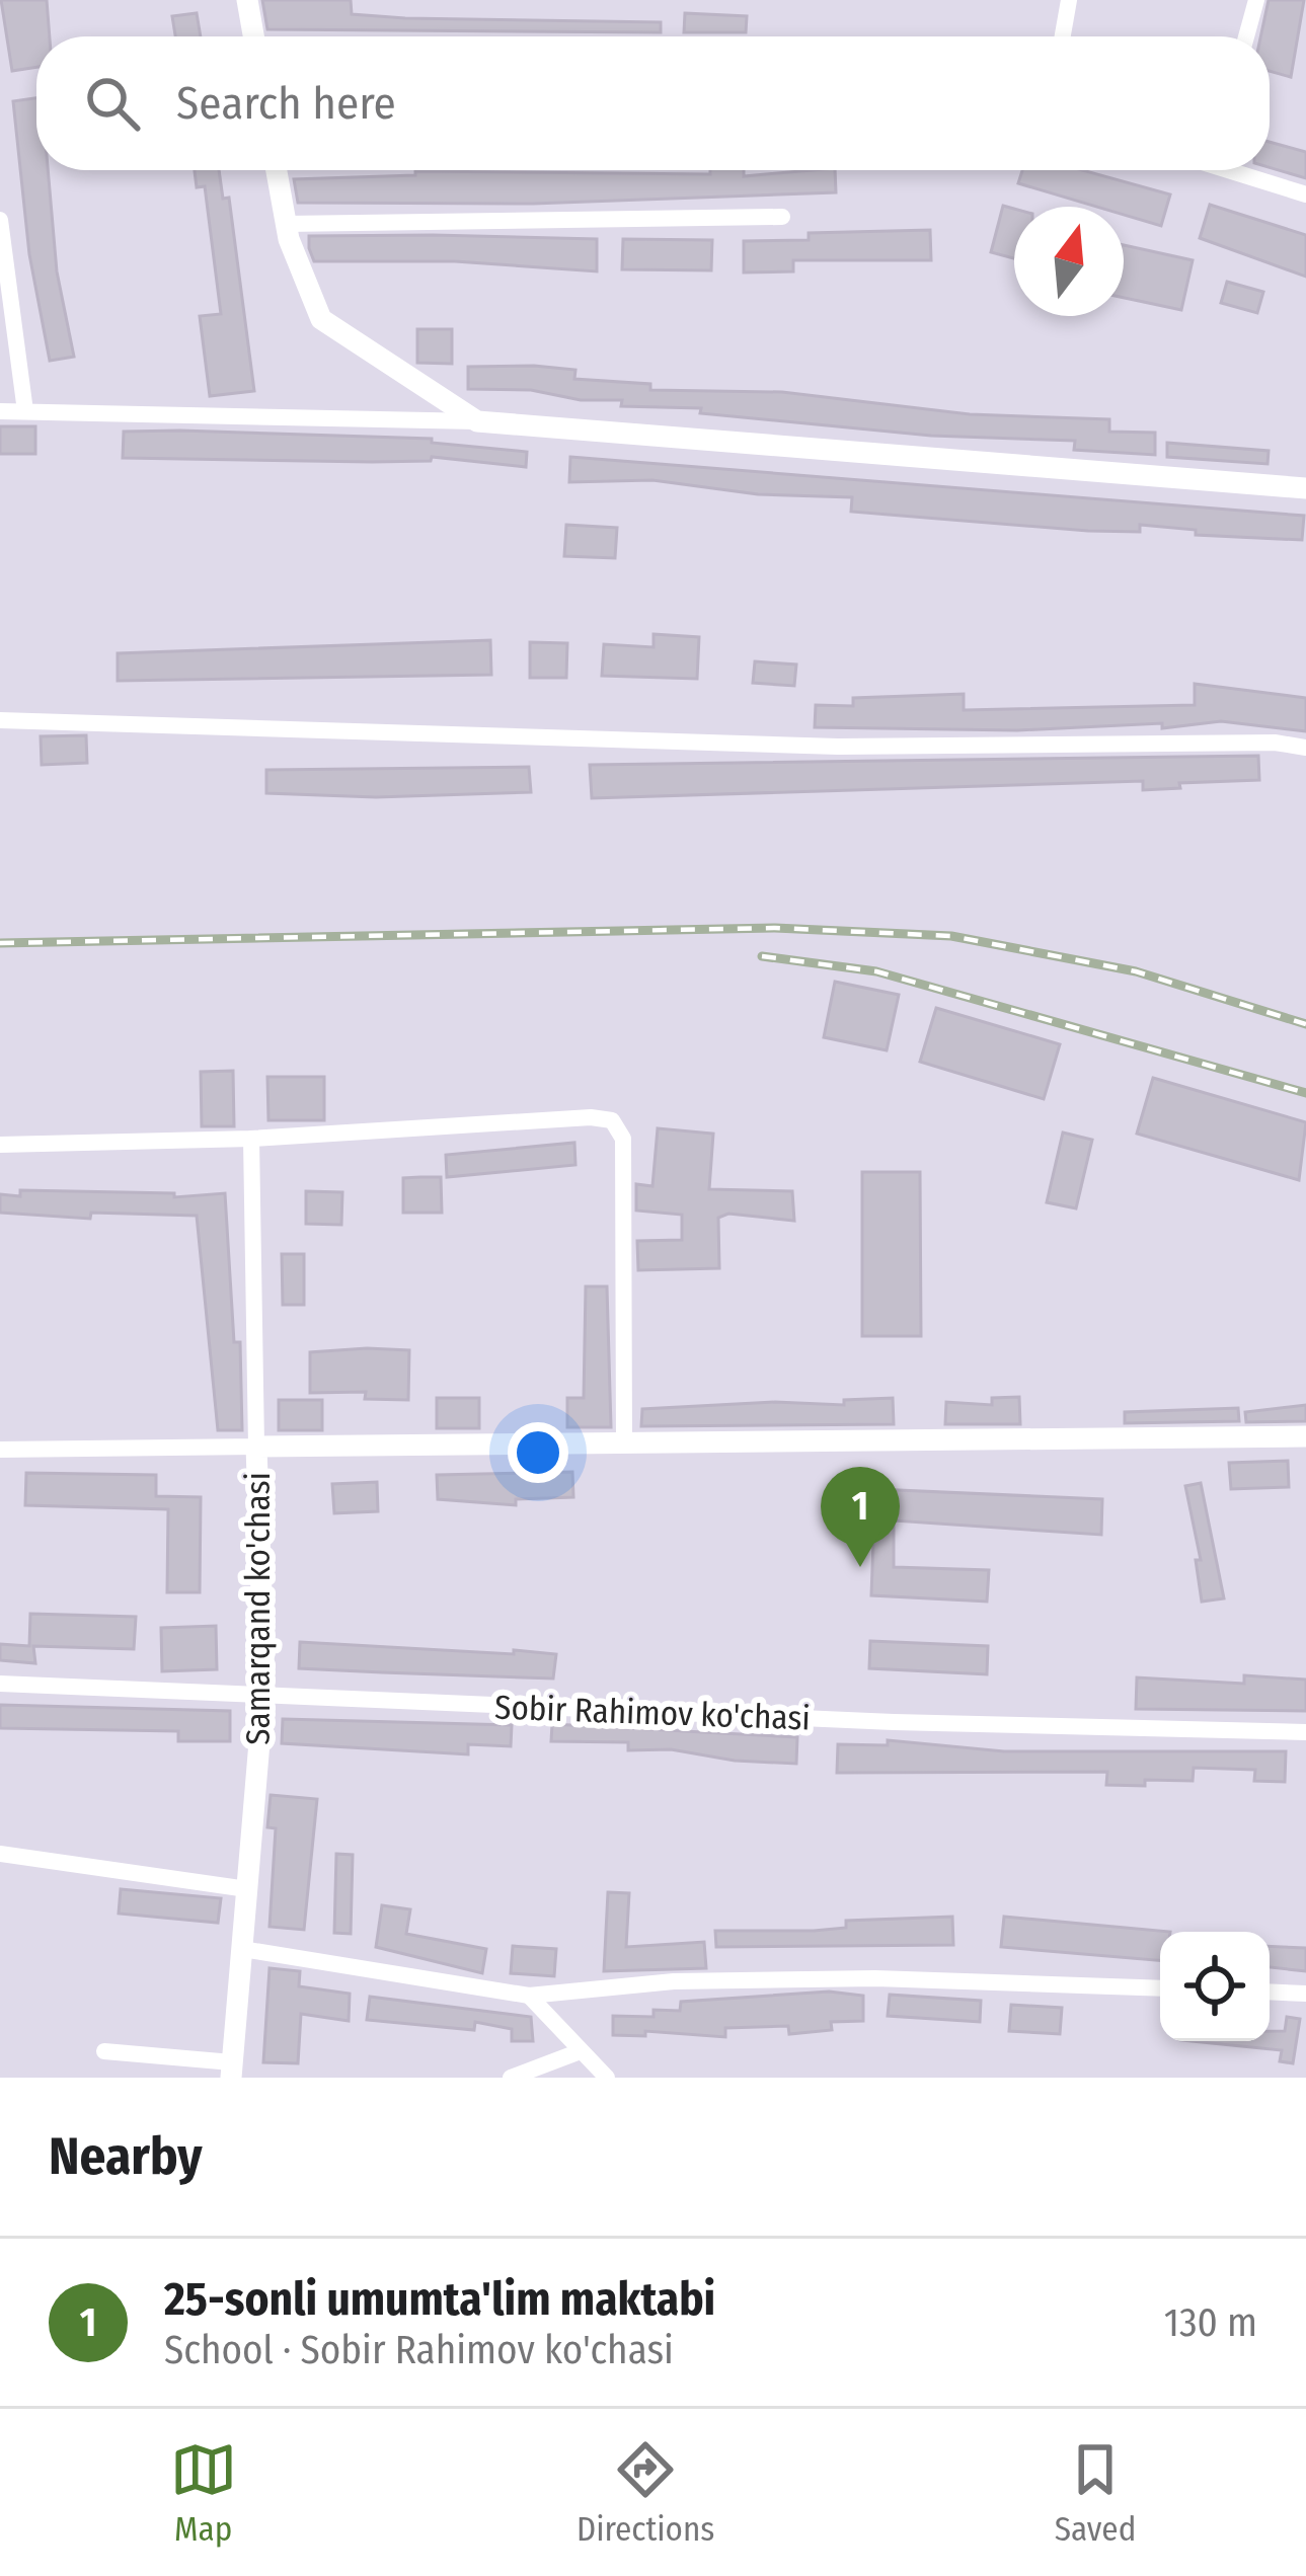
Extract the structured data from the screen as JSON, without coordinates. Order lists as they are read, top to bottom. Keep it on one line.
{"streets":{"street":["Samarqand ko'chasi","Sobir Rahimov ko'chasi"]},"crossings":[["Samarqand ko'chasi","Sobir Rahimov ko'chasi"]],"north":"top","page":{"search":"Search here","pins":"1","heading":"Nearby","list":[{"mark":"1","name":"25-sonli umumta'lim maktabi","note":"School · Sobir Rahimov ko'chasi","value":"130 m"}],"nav":["Map","Directions","Saved"]}}
